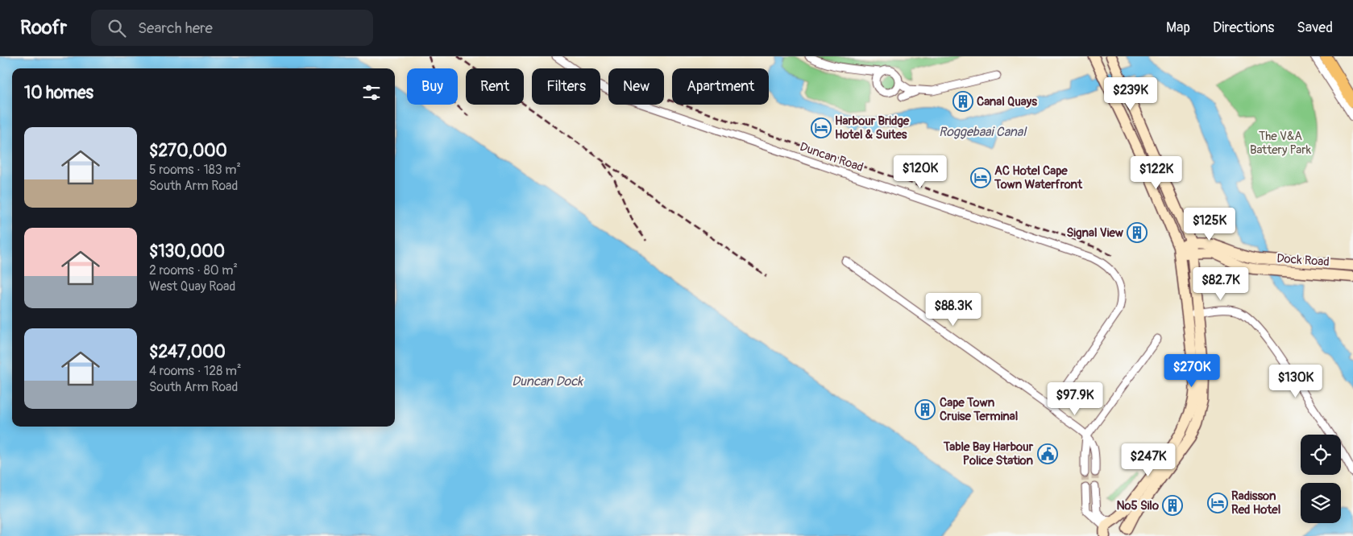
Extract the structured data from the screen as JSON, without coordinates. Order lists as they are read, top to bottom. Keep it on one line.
{"streets":{"street":["Duncan Road","Dock Road"]},"water":["Roggebaai Canal","Duncan Dock"],"parks":["The V&A Battery Park"],"places":{"building":["Canal Quays","Signal View","Cape Town Cruise Terminal","No5 Silo"],"hotel":["Harbour Bridge Hotel & Suites","AC Hotel Cape Town Waterfront","Radisson Red Hotel"],"public building":["Table Bay Harbour Police Station"]},"page":{"header":"Roofr","search":"Search here","nav":["Map","Directions","Saved"],"chip":["Buy","Rent","Filters","New","Apartment"],"heading":"10 homes","price":["$239K","$120K","$122K","$125K","$82.7K","$88.3K","$270K","$130K","$97.9K","$247K"],"list":[{"name":"$270,000","note":"5 rooms · 183 m² · South Arm Road"},{"name":"$130,000","note":"2 rooms · 80 m² · West Quay Road"},{"name":"$247,000","note":"4 rooms · 128 m² · South Arm Road"}]}}
